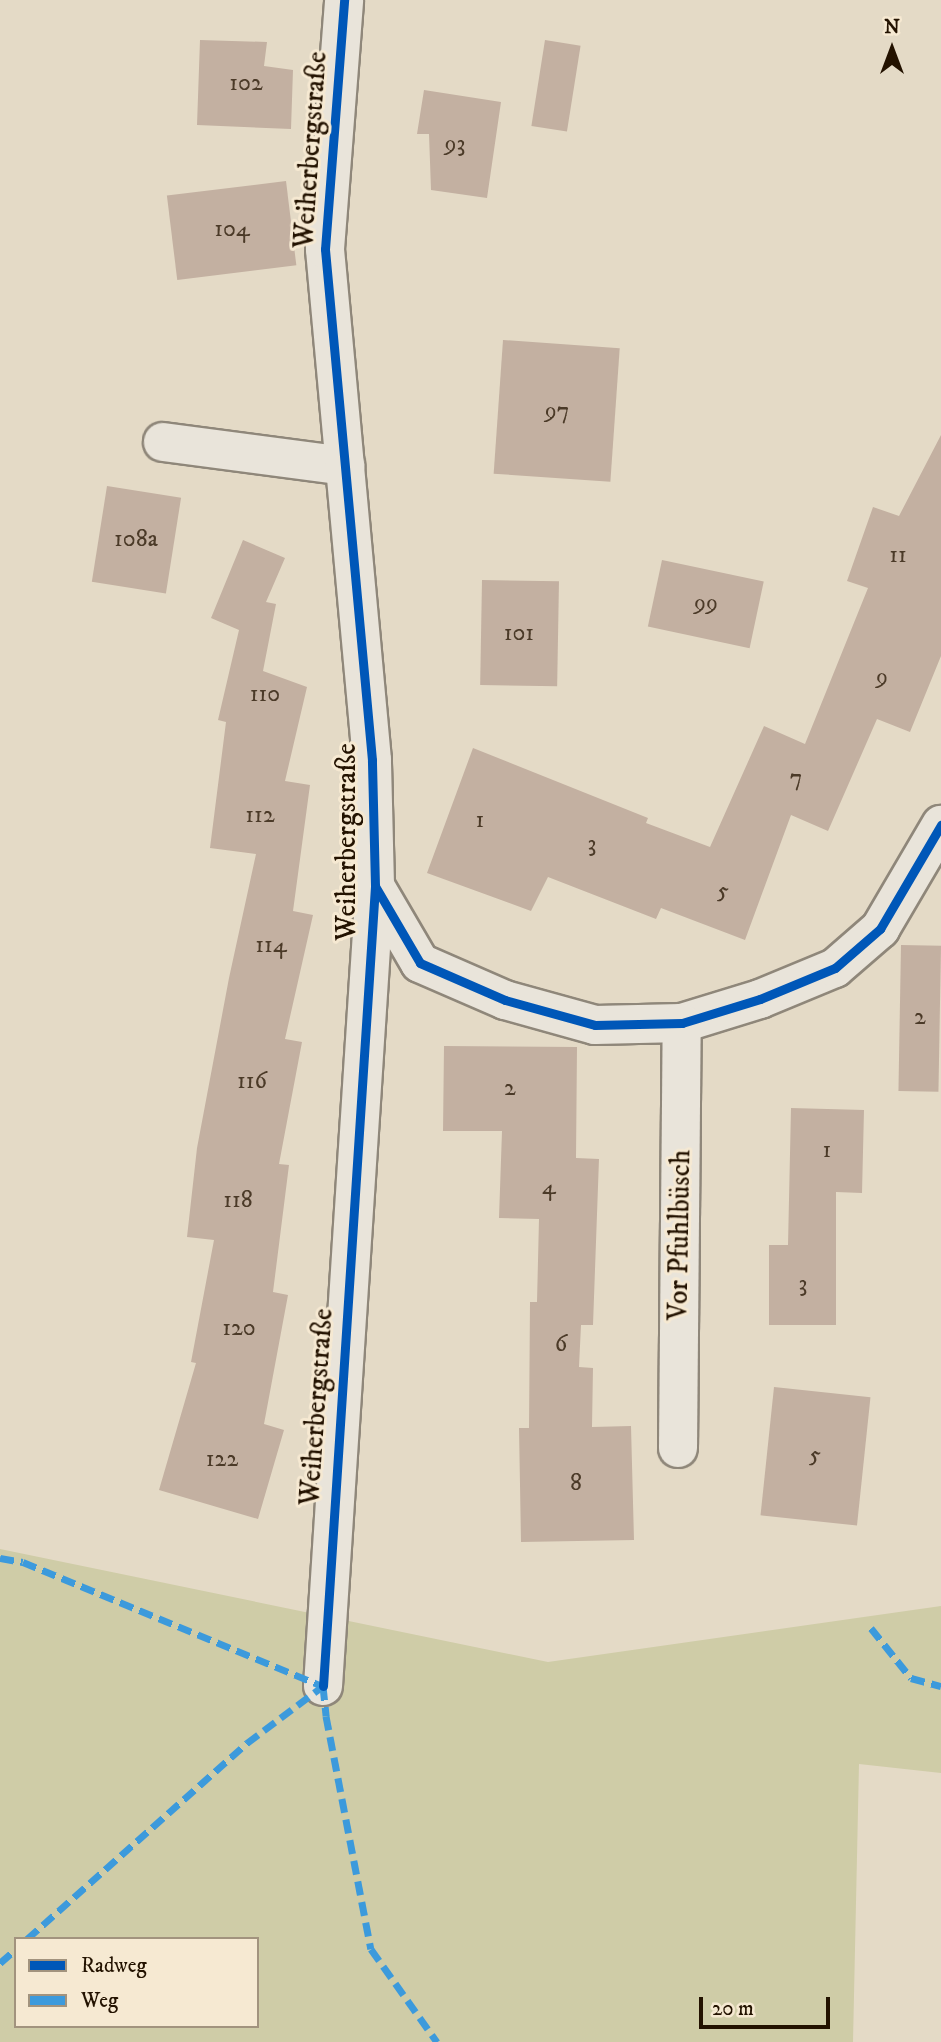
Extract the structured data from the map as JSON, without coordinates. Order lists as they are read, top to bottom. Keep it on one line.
{"streets":{"street":["Weiherbergstraße","Vor Pfuhlbüsch"]},"house_numbers":["102","93","104","97","108a","11","99","101","9","110","7","112","1","3","5","114","2","116","2","1","4","118","3","120","6","5","122","8"],"legend":["Radweg","Weg"],"scale_bar":"20 m","north":"top"}
